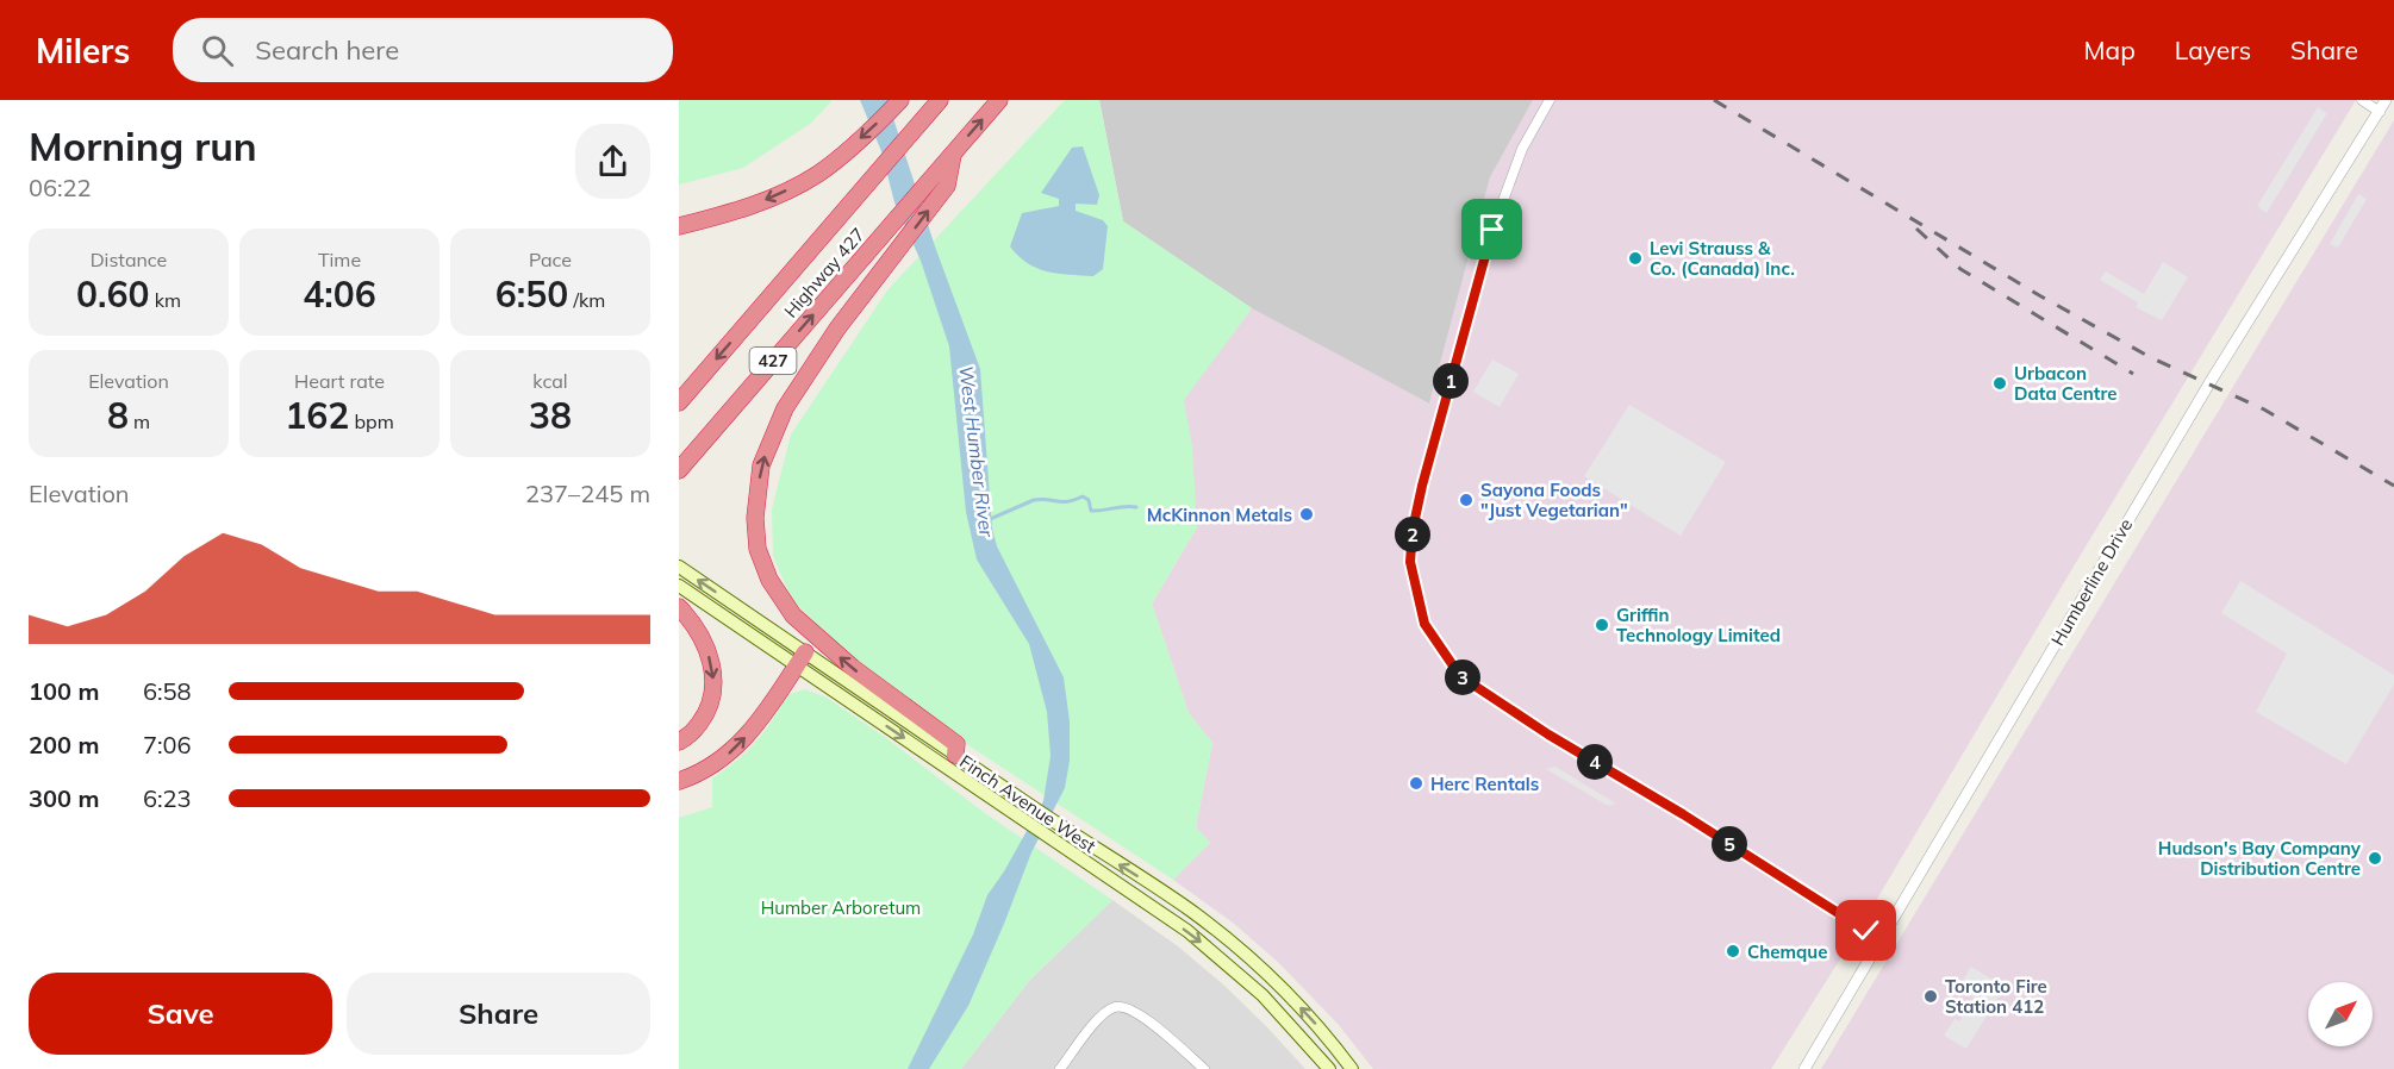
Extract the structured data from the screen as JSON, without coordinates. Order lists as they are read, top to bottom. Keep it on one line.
{"streets":{"highway":["Highway 427","427"],"main road":["Finch Avenue West"],"street":["Humberline Drive"]},"water":["West Humber River"],"parks":["Humber Arboretum"],"places":["Levi Strauss & Co. (Canada) Inc.","Urbacon Data Centre","Sayona Foods \"Just Vegetarian\"","McKinnon Metals","Griffin Technology Limited","Herc Rentals","Hudson's Bay Company Distribution Centre","Chemque","Toronto Fire Station 412"],"north":"top right","page":{"header":"Milers","search":"Search here","nav":["Map","Layers","Share"],"heading":["Morning run","06:22"],"stats":[["Distance","0.60 km"],["Time","4:06"],["Pace","6:50 /km"],["Elevation","8 m"],["Heart rate","162 bpm"],["kcal","38"]],"pins":["1","2","3","4","5"],"chart":["Elevation","237–245 m"],"list":[{"name":"100 m","note":"6:58"},{"name":"200 m","note":"7:06"},{"name":"300 m","note":"6:23"}],"buttons":["Save","Share"]}}
